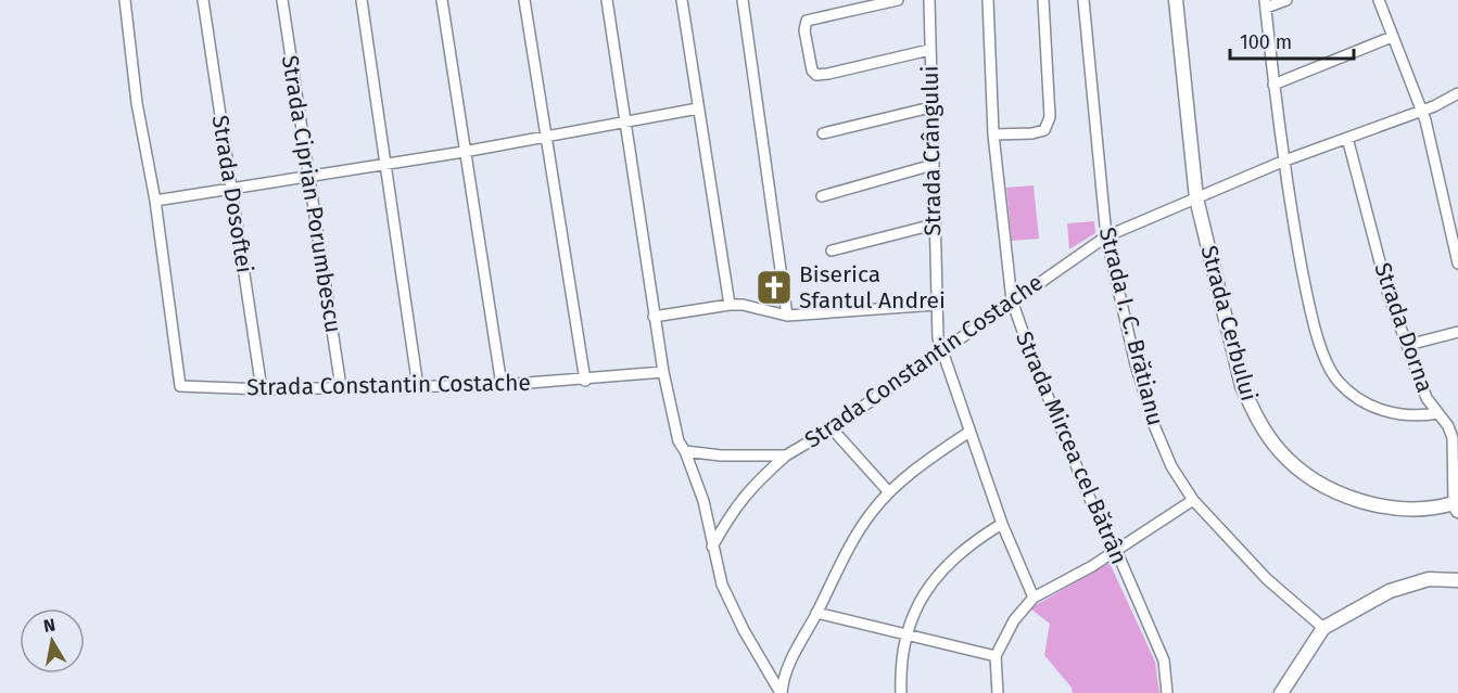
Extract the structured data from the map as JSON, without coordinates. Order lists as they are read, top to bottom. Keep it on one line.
{"streets":{"street":["Strada Crângului","Strada Dosoftei","Strada Ciprian Porumbescu","Strada Cerbului","Strada I. C. Brătianu","Strada Dorna","Strada Constantin Costache","Strada Mircea cel Bătrân"]},"crossings":[["Strada Crângului","Strada Constantin Costache"],["Strada Dosoftei","Strada Constantin Costache"],["Strada Ciprian Porumbescu","Strada Constantin Costache"],["Strada Cerbului","Strada Dorna"],["Strada Cerbului","Strada Constantin Costache"],["Strada I. C. Brătianu","Strada Constantin Costache"],["Strada Dorna","Strada Constantin Costache"],["Strada Constantin Costache","Strada Mircea cel Bătrân"]],"places":{"church":["Biserica Sfantul Andrei"]},"scale_bar":"100 m","north":"top"}
